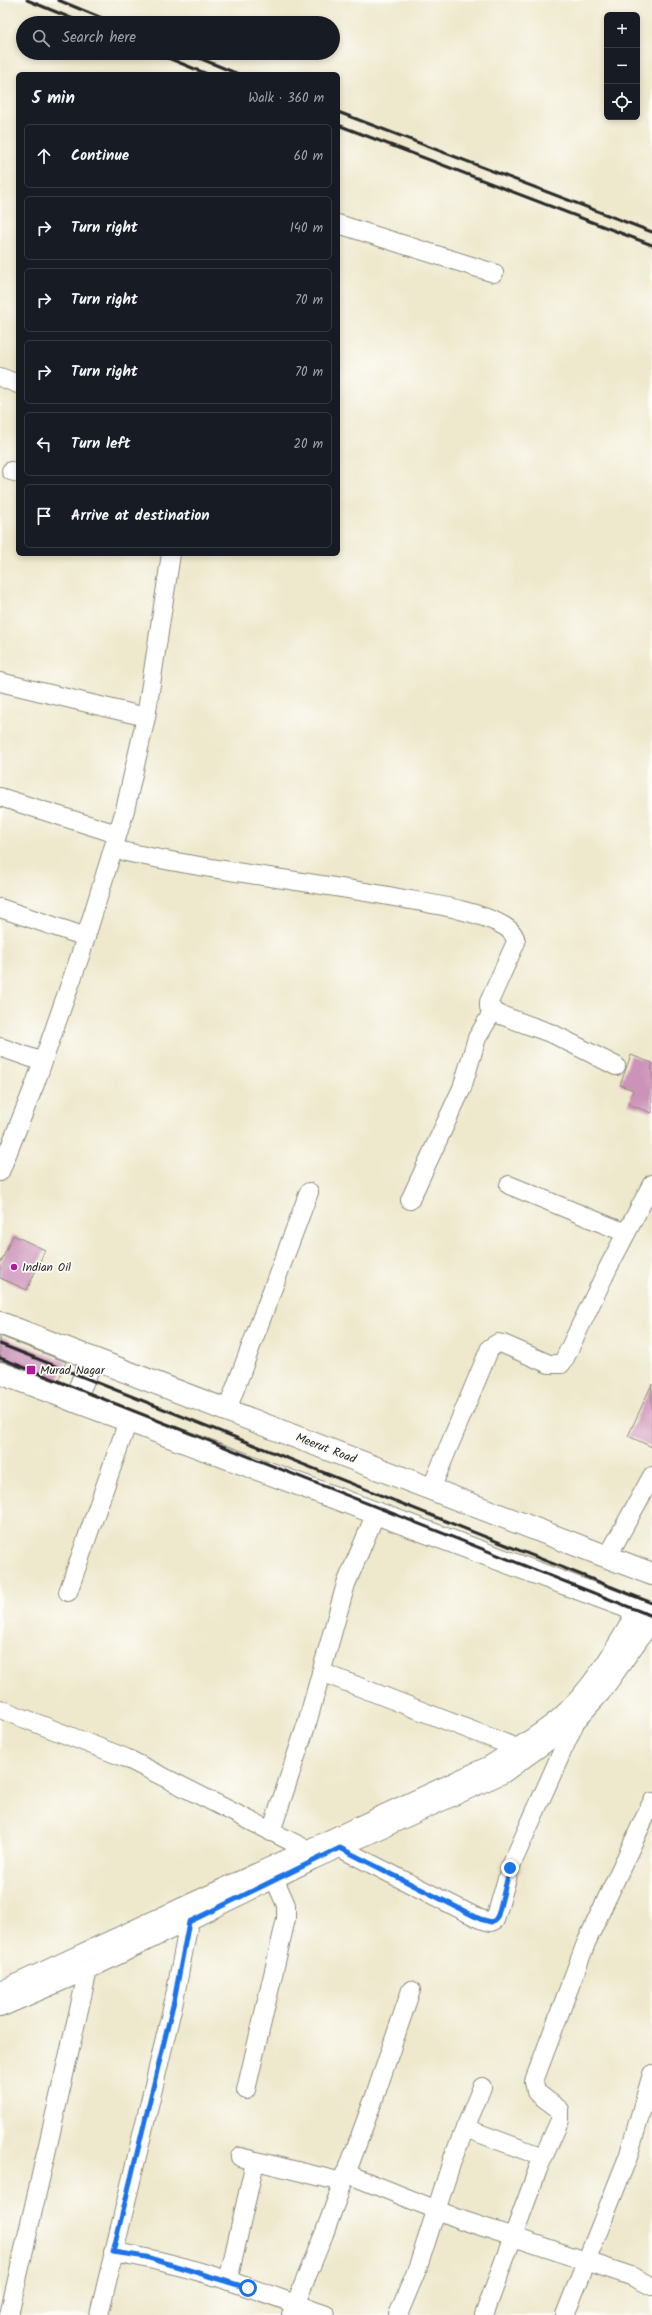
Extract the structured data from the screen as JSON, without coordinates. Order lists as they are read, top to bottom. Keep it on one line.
{"streets":{"highway":["Meerut Road"]},"places":{"other":["Indian Oil"],"transit":["Murad Nagar"]},"page":{"map_buttons":["+","−"],"search":"Search here","heading":["5 min","Walk · 360 m"],"list":[["Continue","60 m"],["Turn right","140 m"],["Turn right","70 m"],["Turn right","70 m"],["Turn left","20 m"],"Arrive at destination"]}}
